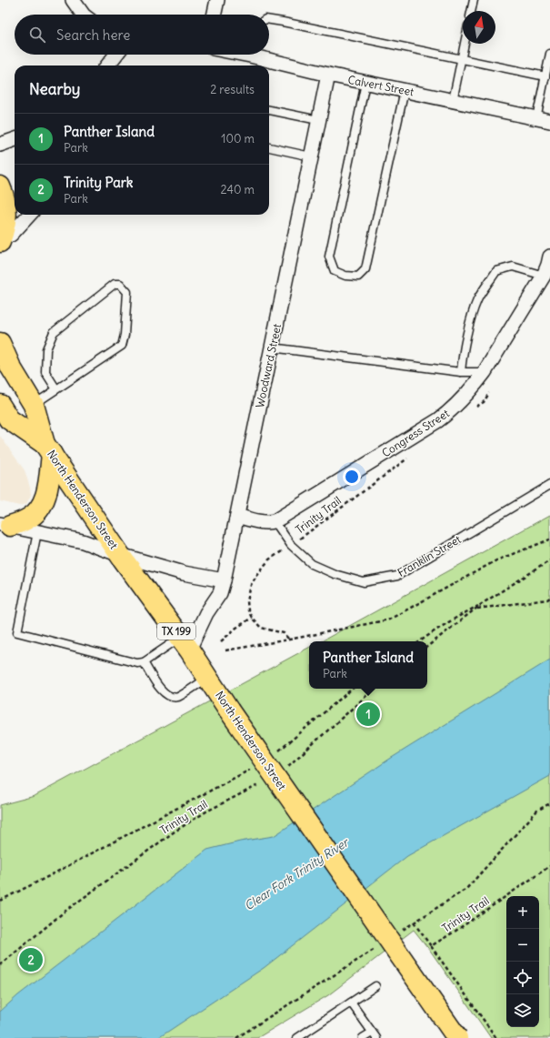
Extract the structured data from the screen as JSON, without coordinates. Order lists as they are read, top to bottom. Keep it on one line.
{"streets":{"main road":["North Henderson Street","TX 199"],"street":["Calvert Street","Woodward Street","Congress Street"],"lane":["Franklin Street"],"path":["Trinity Trail"]},"crossings":[["Calvert Street","Woodward Street"],["Woodward Street","North Henderson Street"],["Congress Street","Franklin Street"],["Trinity Trail","Franklin Street"]],"water":["Clear Fork Trinity River"],"north":"top","page":{"search":"Search here","heading":["Nearby","2 results"],"list":[{"mark":"1","name":"Panther Island","note":"Park","value":"100 m"},{"mark":"2","name":"Trinity Park","note":"Park","value":"240 m"}],"popup":["Panther Island","Park"],"pins":["1","2"],"map_buttons":["+","−"]}}
